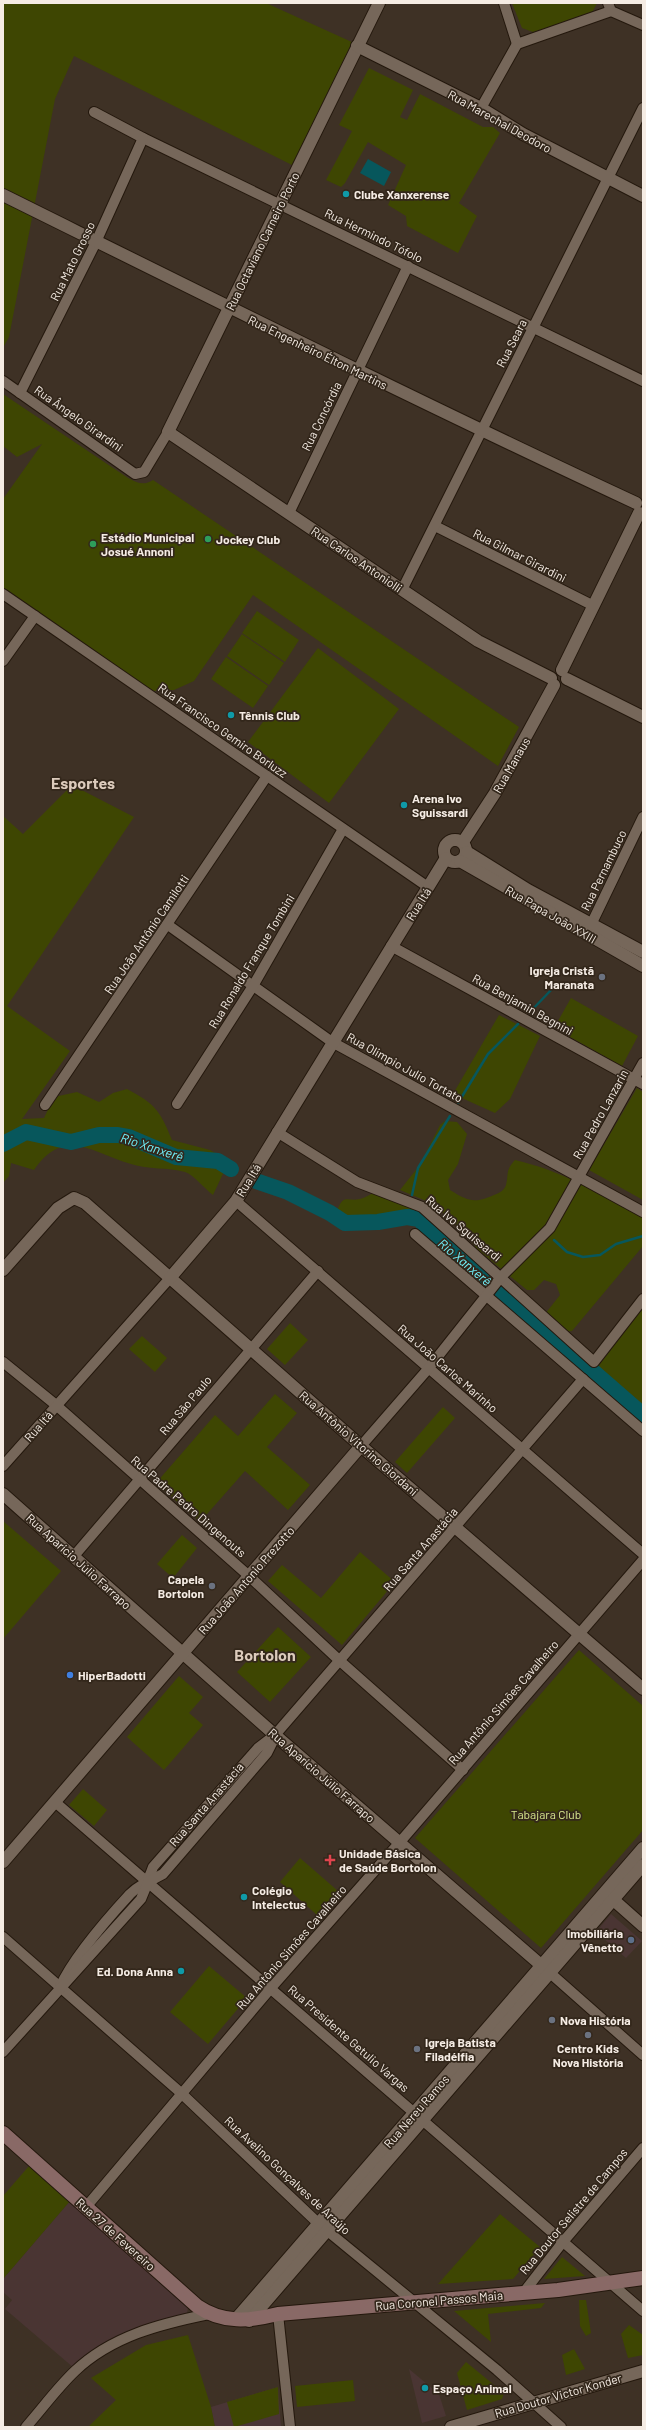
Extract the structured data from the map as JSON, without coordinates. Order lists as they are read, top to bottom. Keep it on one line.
{"streets":{"main road":["Rua 27 de Fevereiro","Rua Coronel Passos Maia"],"street":["Rua Marechal Deodoro","Rua Hermindo Tófolo","Rua Octaviano Carneiro Porto","Rua Mato Grosso","Rua Seara","Rua Engenheiro Élton Martins","Rua Concórdia","Rua Ângelo Girardini","Rua Gilmar Girardini","Rua Carlos Antoniolli","Rua Francisco Gemiro Borluzz","Rua Manaus","Rua Pernambuco","Rua Itá","Rua Papa João XXIII","Rua João Antônio Camilotti","Rua Ronaldo Franque Tombini","Rua Benjamin Begnini","Rua Olimpio Julio Tortato","Rua Pedro Lanzarin","Rua Ivo Sguissardi","Rua João Carlos Marinho","Rua São Paulo","Rua Antônio Vitorino Giordani","Rua Padre Pedro Dingenouts","Rua Santa Anastácia","Rua Aparício Júlio Farrapo","Rua João Antonio Prezotto","Rua Antônio Simões Cavalheiro","Rua Presidente Getulio Vargas","Rua Nereu Ramos","Rua Avelino Gonçalves de Araújo","Rua Doutor Selistre de Campos","Rua Doutor Victor Konder"]},"crossings":[["Rua Marechal Deodoro","Rua Octaviano Carneiro Porto"],["Rua Marechal Deodoro","Rua Seara"],["Rua Hermindo Tófolo","Rua Octaviano Carneiro Porto"],["Rua Hermindo Tófolo","Rua Mato Grosso"],["Rua Hermindo Tófolo","Rua Seara"],["Rua Hermindo Tófolo","Rua Concórdia"],["Rua Octaviano Carneiro Porto","Rua Engenheiro Élton Martins"],["Rua Octaviano Carneiro Porto","Rua Ângelo Girardini"],["Rua Octaviano Carneiro Porto","Rua Carlos Antoniolli"],["Rua Mato Grosso","Rua Engenheiro Élton Martins"],["Rua Mato Grosso","Rua Ângelo Girardini"],["Rua Seara","Rua Engenheiro Élton Martins"],["Rua Seara","Rua Gilmar Girardini"],["Rua Seara","Rua Carlos Antoniolli"],["Rua Engenheiro Élton Martins","Rua Concórdia"],["Rua Concórdia","Rua Carlos Antoniolli"],["Rua Carlos Antoniolli","Rua Manaus"],["Rua Francisco Gemiro Borluzz","Rua Itá"],["Rua Francisco Gemiro Borluzz","Rua João Antônio Camilotti"],["Rua Francisco Gemiro Borluzz","Rua Ronaldo Franque Tombini"],["Rua Manaus","Rua Itá"],["Rua Manaus","Rua Papa João XXIII"],["Rua Pernambuco","Rua Papa João XXIII"],["Rua Itá","Rua Papa João XXIII"],["Rua Itá","Rua Benjamin Begnini"],["Rua Itá","Rua Olimpio Julio Tortato"],["Rua Itá","Rua Ivo Sguissardi"],["Rua Itá","Rua João Carlos Marinho"],["Rua Itá","Rua Antônio Vitorino Giordani"],["Rua Itá","Rua Padre Pedro Dingenouts"],["Rua João Antônio Camilotti","Rua Olimpio Julio Tortato"],["Rua Ronaldo Franque Tombini","Rua Olimpio Julio Tortato"],["Rua Benjamin Begnini","Rua Pedro Lanzarin"],["Rua Olimpio Julio Tortato","Rua Pedro Lanzarin"],["Rua Pedro Lanzarin","Rua Ivo Sguissardi"],["Rua Pedro Lanzarin","Rua João Antonio Prezotto"],["Rua Ivo Sguissardi","Rua Santa Anastácia"],["Rua Ivo Sguissardi","Rua João Antonio Prezotto"],["Rua João Carlos Marinho","Rua São Paulo"],["Rua João Carlos Marinho","Rua Santa Anastácia"],["Rua João Carlos Marinho","Rua João Antonio Prezotto"],["Rua São Paulo","Rua Antônio Vitorino Giordani"],["Rua São Paulo","Rua Padre Pedro Dingenouts"],["Rua São Paulo","Rua Aparício Júlio Farrapo"],["Rua Antônio Vitorino Giordani","Rua Santa Anastácia"],["Rua Antônio Vitorino Giordani","Rua João Antonio Prezotto"],["Rua Antônio Vitorino Giordani","Rua Antônio Simões Cavalheiro"],["Rua Padre Pedro Dingenouts","Rua Santa Anastácia"],["Rua Padre Pedro Dingenouts","Rua João Antonio Prezotto"],["Rua Padre Pedro Dingenouts","Rua Antônio Simões Cavalheiro"],["Rua Santa Anastácia","Rua Aparício Júlio Farrapo"],["Rua Santa Anastácia","Rua Presidente Getulio Vargas"],["Rua Santa Anastácia","Rua Avelino Gonçalves de Araújo"],["Rua Aparício Júlio Farrapo","Rua João Antonio Prezotto"],["Rua Aparício Júlio Farrapo","Rua Antônio Simões Cavalheiro"],["Rua Aparício Júlio Farrapo","Rua Nereu Ramos"],["Rua João Antonio Prezotto","Rua Presidente Getulio Vargas"],["Rua Antônio Simões Cavalheiro","Rua Presidente Getulio Vargas"],["Rua Antônio Simões Cavalheiro","Rua Avelino Gonçalves de Araújo"],["Rua Antônio Simões Cavalheiro","Rua 27 de Fevereiro"],["Rua Presidente Getulio Vargas","Rua Nereu Ramos"],["Rua Presidente Getulio Vargas","Rua Doutor Selistre de Campos"],["Rua Presidente Getulio Vargas","Rua Coronel Passos Maia"],["Rua Nereu Ramos","Rua Avelino Gonçalves de Araújo"],["Rua Nereu Ramos","Rua Coronel Passos Maia"],["Rua Avelino Gonçalves de Araújo","Rua Coronel Passos Maia"],["Rua Avelino Gonçalves de Araújo","Rua Doutor Victor Konder"],["Rua Doutor Selistre de Campos","Rua Coronel Passos Maia"]],"districts":["Esportes","Bortolon"],"water":["Rio Xanxerê"],"parks":["Tabajara Club"],"places":{"other":["Clube Xanxerense","Jockey Club","Estádio Municipal Josué Annoni","Tênnis Club","Arena Ivo Sguissardi","Igreja Cristã Maranata","Capela Bortolon","HiperBadotti","Colégio Intelectus","Imobiliária Vênetto","Ed. Dona Anna","Nova História","Centro Kids Nova História","Igreja Batista Filadélfia","Espaço Animal"],"health":["Unidade Básica de Saúde Bortolon"]}}
